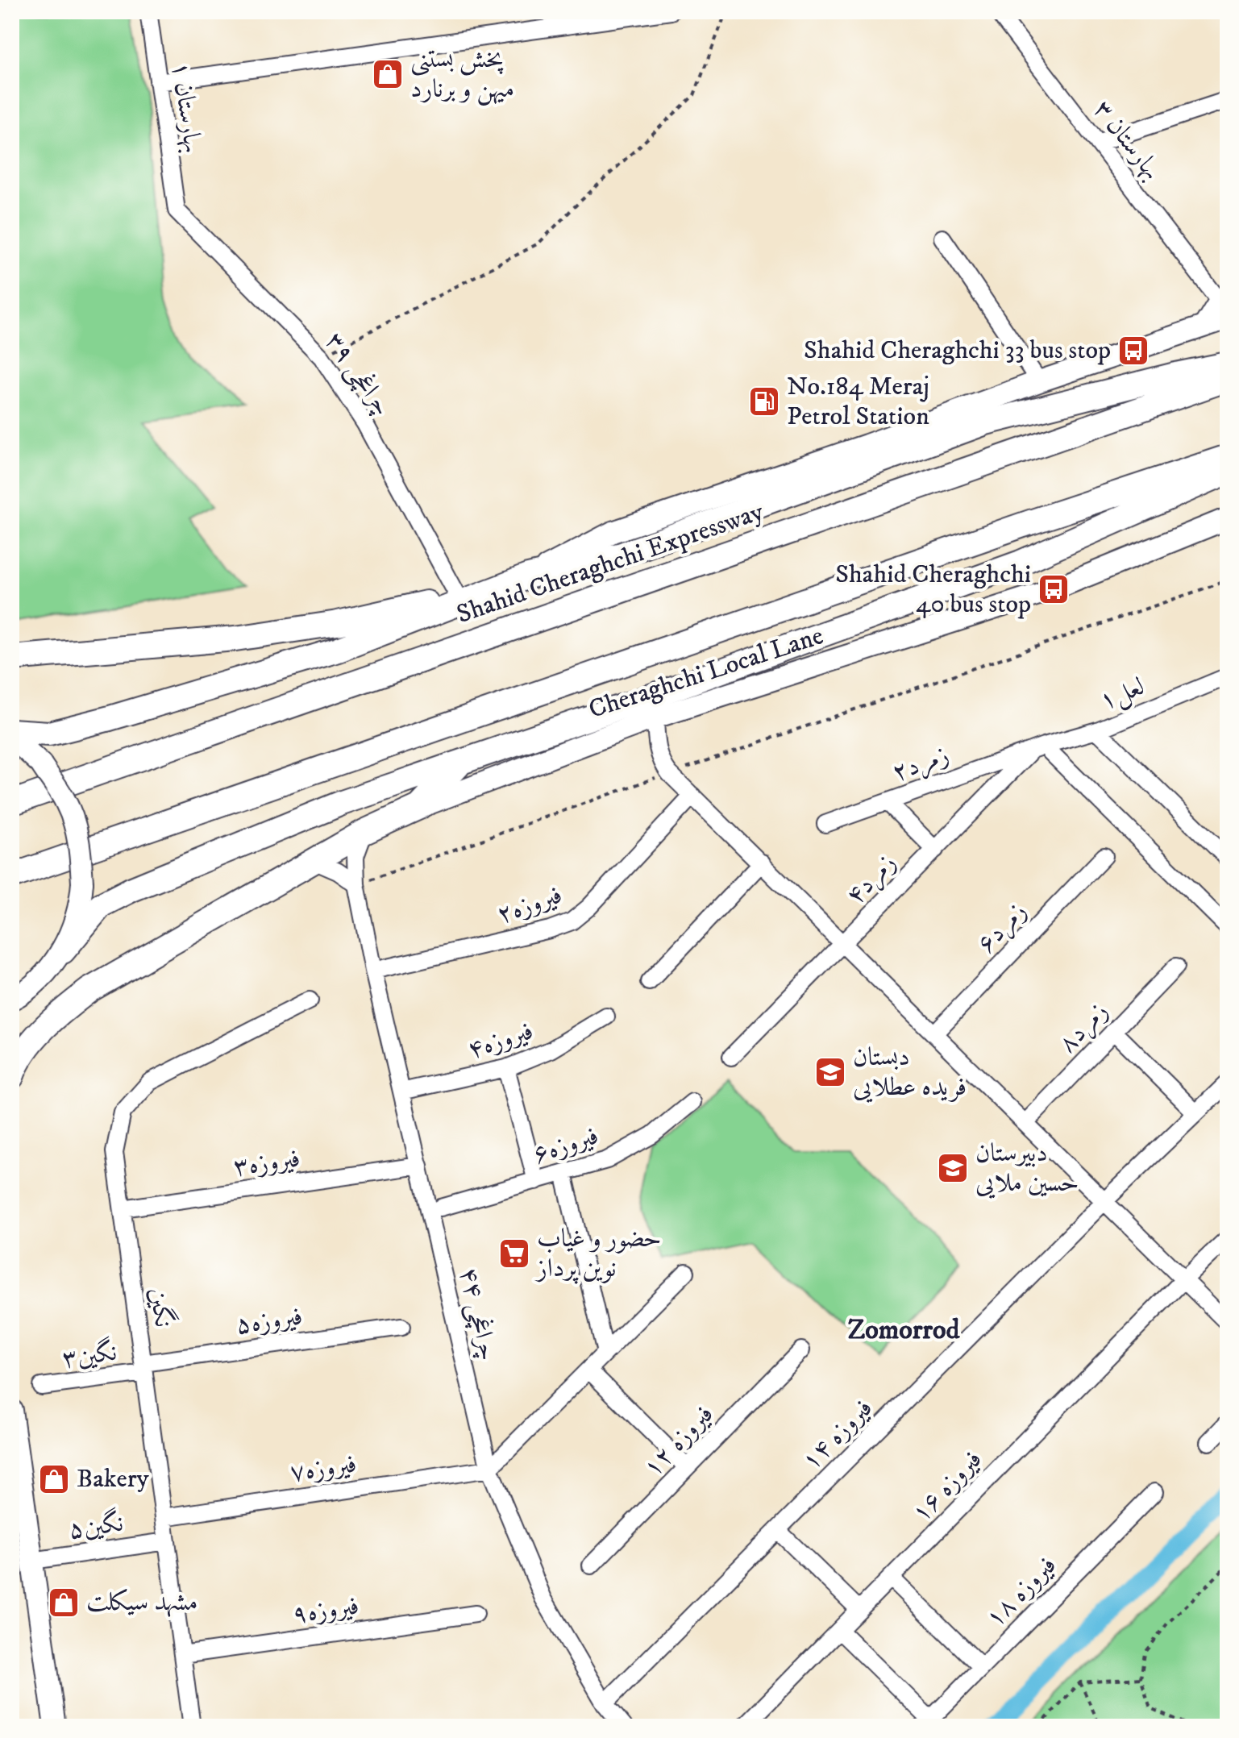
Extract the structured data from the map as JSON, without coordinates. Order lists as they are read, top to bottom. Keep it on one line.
{"streets":{"highway":["Shahid Cheraghchi Expressway"],"main road":["Cheraghchi Local Lane"],"street":["بهارستان ۱","بهارستان ۳","چراغچی ۳۹","لعل۱","زمرد۲","زمرد۴","فیروزه۲","زمرد۶","زمرد۸","فیروزه۴","فیروزه۶","فیروزه۳","نگین","چراغچی ۴۴","فیروزه۵","نگین۳","فیروزه ۱۴","فیروزه ۱۲","فیروزه۷","فیروزه ۱۶","نگین۵","فیروزه ۱۸","فیروزه۹"]},"crossings":[["بهارستان ۱","چراغچی ۳۹"],["لعل۱","زمرد۲"],["لعل۱","زمرد۴"],["زمرد۲","زمرد۴"],["فیروزه۲","چراغچی ۴۴"],["فیروزه۴","چراغچی ۴۴"],["فیروزه۳","نگین"],["فیروزه۳","چراغچی ۴۴"],["نگین","فیروزه۵"],["نگین","نگین۳"],["نگین","فیروزه۷"],["نگین","نگین۵"],["نگین","فیروزه۹"],["چراغچی ۴۴","فیروزه ۱۴"],["چراغچی ۴۴","فیروزه۷"],["فیروزه۵","نگین۳"]],"districts":["Zomorrod"],"places":{"shop":["پخش بستنی میهن و برنارد","Bakery","مشهد سیکلت"],"bus stop":["Shahid Cheraghchi 33 bus stop","Shahid Cheraghchi 40 bus stop"],"fuel station":["No.184 Meraj Petrol Station"],"school or university":["دبستان فریده عطلایی","دبیرستان حسین ملایی"],"supermarket":["حضور و غیاب نوین پرداز"]}}
